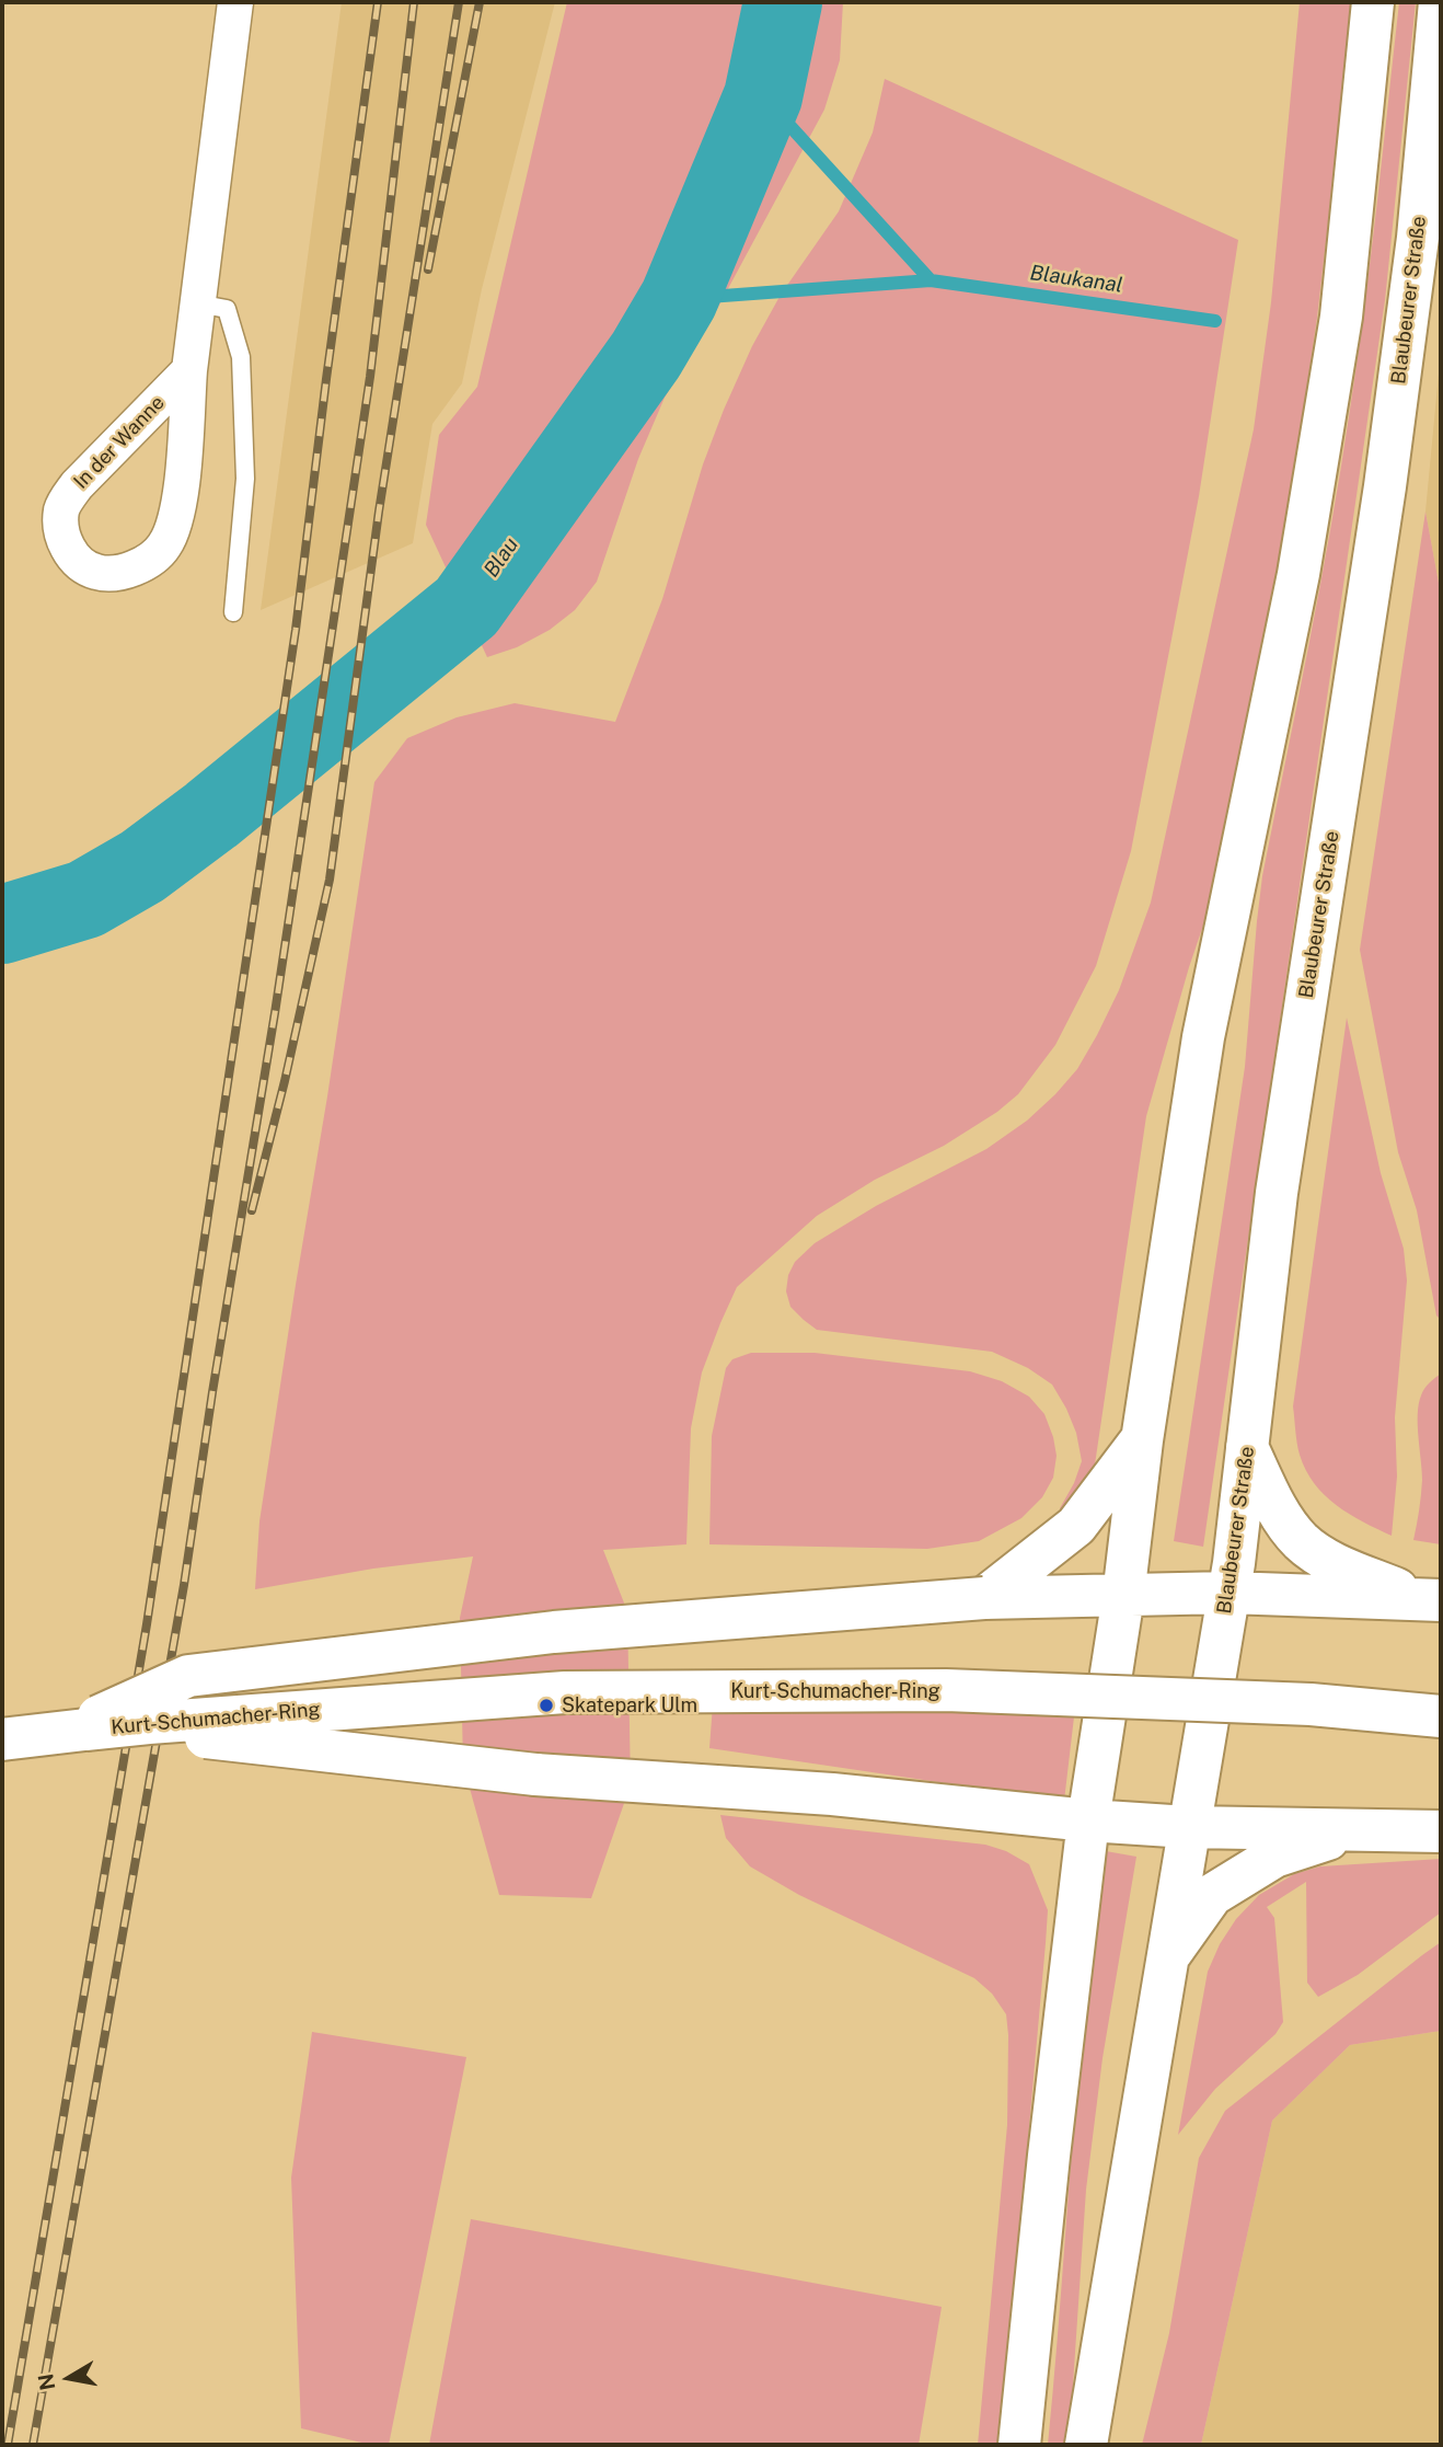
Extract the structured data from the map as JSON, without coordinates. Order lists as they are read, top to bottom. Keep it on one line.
{"streets":{"main road":["Blaubeurer Straße","Kurt-Schumacher-Ring"],"street":["In der Wanne"]},"water":["Blaukanal","Blau"],"places":["Skatepark Ulm"],"north":"left"}
